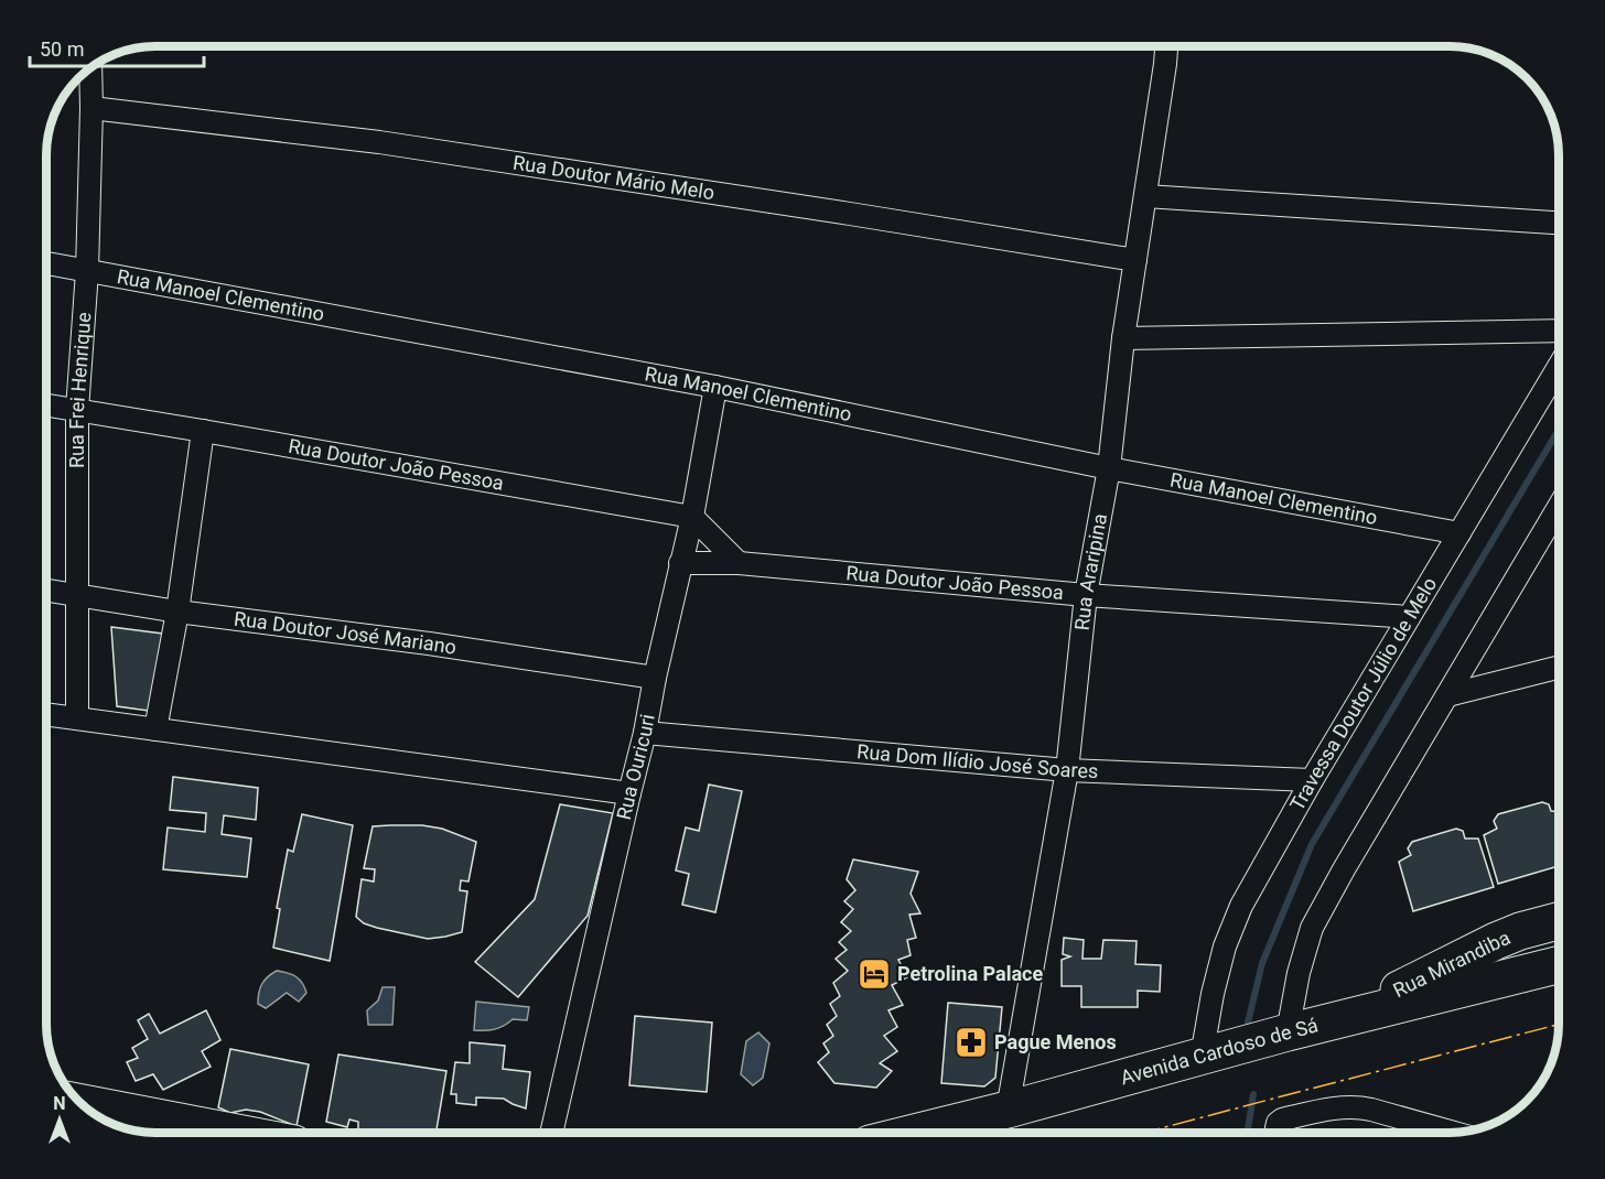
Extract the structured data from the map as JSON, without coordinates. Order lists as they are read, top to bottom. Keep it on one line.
{"streets":{"highway":["Rua Mirandiba","Avenida Cardoso de Sá"],"street":["Rua Doutor Mário Melo","Rua Manoel Clementino","Rua Frei Henrique","Rua Doutor João Pessoa","Rua Araripina","Rua Doutor José Mariano","Travessa Doutor Júlio de Melo","Rua Dom Ilídio José Soares","Rua Ouricuri"]},"crossings":[["Rua Doutor Mário Melo","Rua Frei Henrique"],["Rua Doutor Mário Melo","Rua Araripina"],["Rua Manoel Clementino","Rua Frei Henrique"],["Rua Manoel Clementino","Rua Araripina"],["Rua Manoel Clementino","Travessa Doutor Júlio de Melo"],["Rua Manoel Clementino","Rua Ouricuri"],["Rua Frei Henrique","Rua Doutor João Pessoa"],["Rua Frei Henrique","Rua Doutor José Mariano"],["Rua Doutor João Pessoa","Rua Araripina"],["Rua Doutor João Pessoa","Travessa Doutor Júlio de Melo"],["Rua Doutor João Pessoa","Rua Ouricuri"],["Rua Araripina","Rua Dom Ilídio José Soares"],["Rua Araripina","Avenida Cardoso de Sá"],["Rua Doutor José Mariano","Rua Ouricuri"],["Travessa Doutor Júlio de Melo","Rua Dom Ilídio José Soares"],["Travessa Doutor Júlio de Melo","Avenida Cardoso de Sá"],["Rua Dom Ilídio José Soares","Rua Ouricuri"],["Rua Mirandiba","Avenida Cardoso de Sá"]],"places":{"hotel":["Petrolina Palace"],"pharmacy":["Pague Menos"]},"scale_bar":"50 m","north":"top"}
